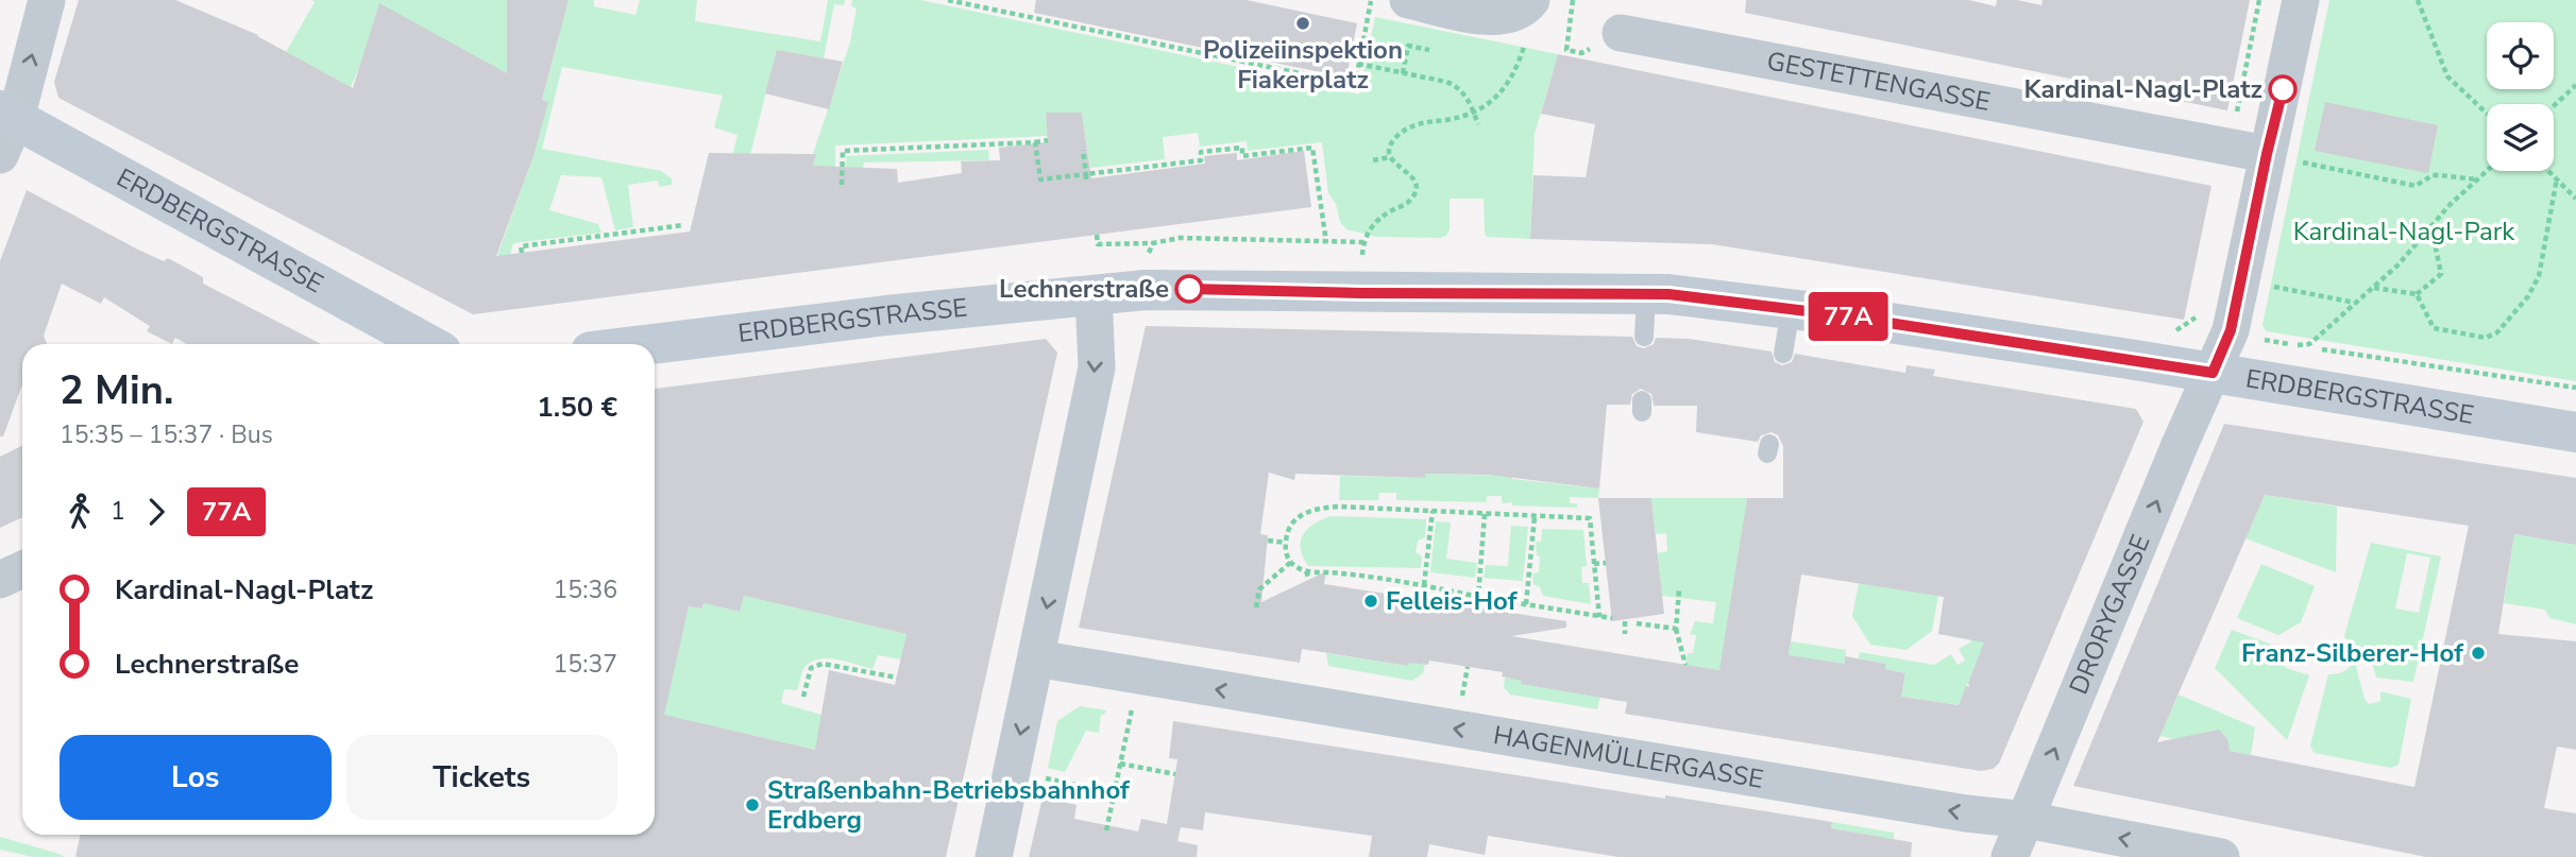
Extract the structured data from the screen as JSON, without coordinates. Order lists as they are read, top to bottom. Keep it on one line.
{"streets":{"street":["GESTETTENGASSE","ERDBERGSTRASSE","DRORYGASSE","HAGENMÜLLERGASSE"]},"crossings":[["ERDBERGSTRASSE","DRORYGASSE"],["DRORYGASSE","HAGENMÜLLERGASSE"]],"one_way":["DRORYGASSE","HAGENMÜLLERGASSE"],"parks":["Kardinal-Nagl-Park"],"places":["Polizeiinspektion Fiakerplatz","Kardinal-Nagl-Platz","Lechnerstraße","Felleis-Hof","Franz-Silberer-Hof","Straßenbahn-Betriebsbahnhof Erdberg"],"lines":["bus line 77A"],"page":{"on_map":"77A","heading":["2 Min.","15:35 – 15:37 · Bus","1.50 €"],"legs":["1","77A"],"list":[{"name":"Kardinal-Nagl-Platz","value":"15:36"},{"name":"Lechnerstraße","value":"15:37"}],"buttons":["Los","Tickets"]}}
